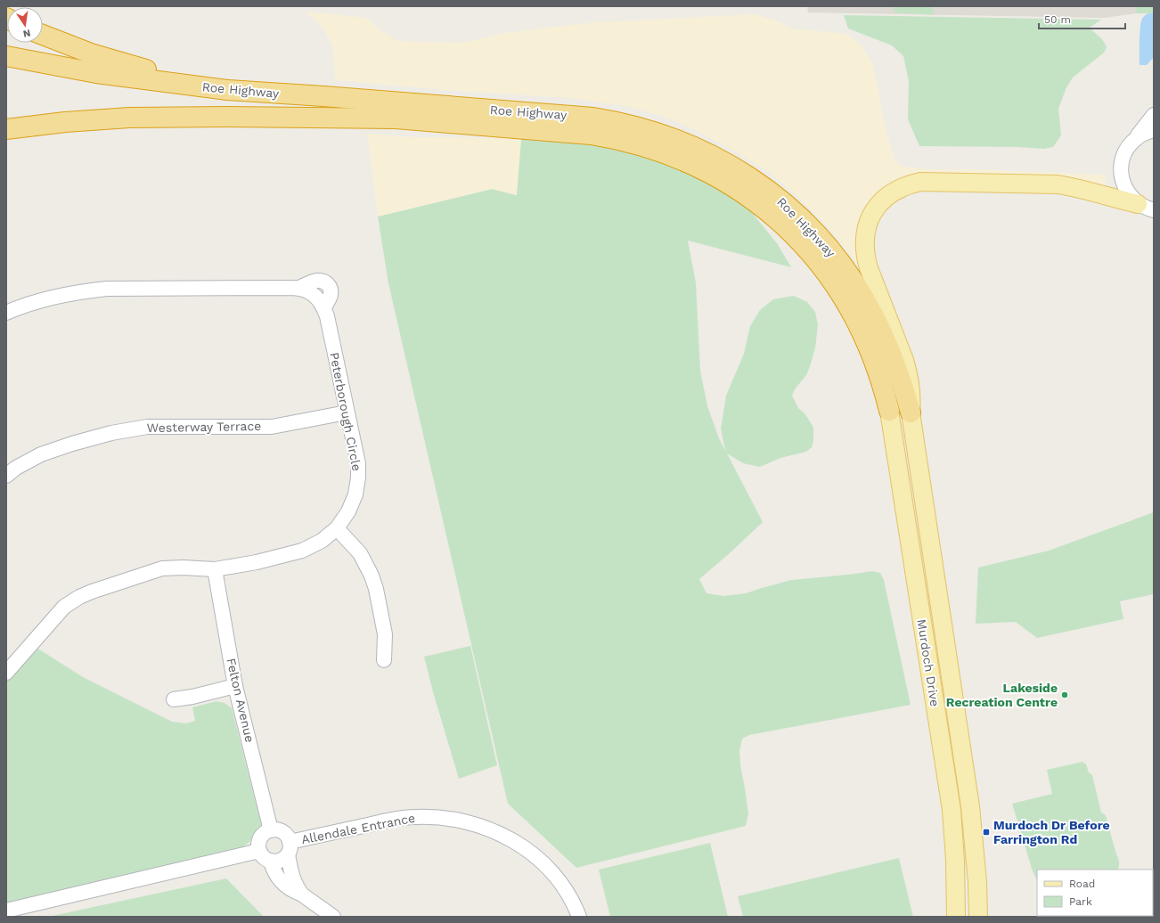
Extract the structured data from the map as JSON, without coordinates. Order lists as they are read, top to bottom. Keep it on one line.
{"streets":{"highway":["Roe Highway"],"main road":["Murdoch Drive"],"street":["Peterborough Circle","Westerway Terrace","Felton Avenue","Allendale Entrance"]},"crossings":[["Roe Highway","Murdoch Drive"],["Peterborough Circle","Westerway Terrace"],["Peterborough Circle","Felton Avenue"],["Felton Avenue","Allendale Entrance"]],"places":{"other":["Lakeside Recreation Centre"],"transit":["Murdoch Dr Before Farrington Rd"]},"legend":["Road","Park"],"scale_bar":"50 m","north":"bottom"}
